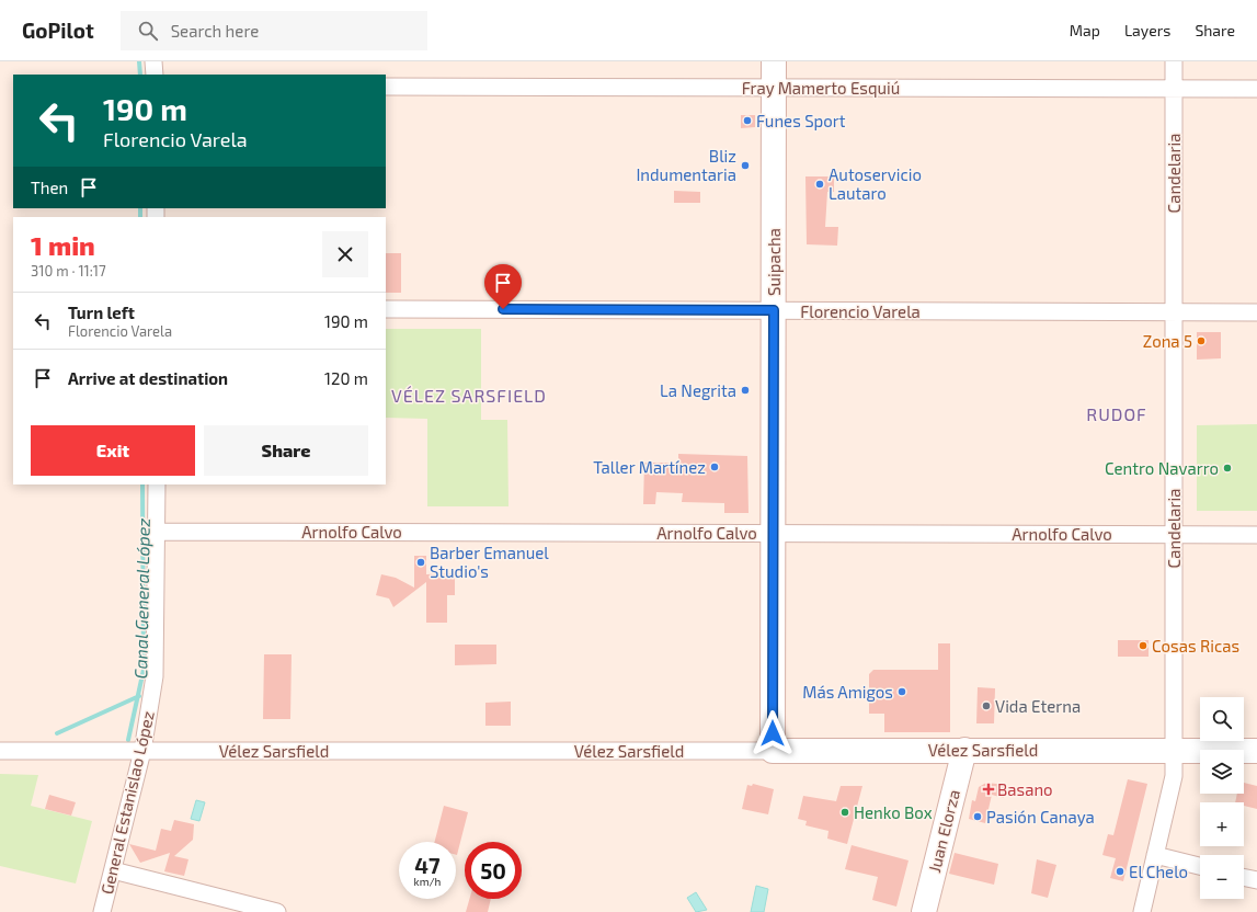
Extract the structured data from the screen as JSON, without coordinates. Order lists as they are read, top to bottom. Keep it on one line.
{"streets":{"main road":["Suipacha","Vélez Sarsfield","Juan Elorza"],"street":["Fray Mamerto Esquiú","Candelaria","Florencio Varela","Arnolfo Calvo","General Estanislao López"]},"crossings":[["Fray Mamerto Esquiú","Candelaria"],["Fray Mamerto Esquiú","Suipacha"],["Candelaria","Florencio Varela"],["Candelaria","Arnolfo Calvo"],["Candelaria","Vélez Sarsfield"],["Suipacha","Florencio Varela"],["Suipacha","Arnolfo Calvo"],["Suipacha","Vélez Sarsfield"],["Arnolfo Calvo","General Estanislao López"],["Vélez Sarsfield","General Estanislao López"],["Vélez Sarsfield","Juan Elorza"]],"districts":["VÉLEZ SARSFIELD","RUDOF"],"water":["Canal General López"],"places":{"other":["Funes Sport","Bliz Indumentaria","Autoservicio Lautaro","Zona 5","La Negrita","Taller Martínez","Centro Navarro","Barber Emanuel Studio's","Cosas Ricas","Más Amigos","Vida Eterna","Henko Box","Pasión Canaya","El Chelo"],"health":["Basano"]},"page":{"header":"GoPilot","search":"Search here","nav":["Map","Layers","Share"],"turn":["190 m","Florencio Varela"],"then":"Then","heading":["1 min","310 m · 11:17"],"list":[{"name":"Turn left","note":"Florencio Varela","value":"190 m"},{"name":"Arrive at destination","value":"120 m"}],"buttons":["Exit","Share"],"map_buttons":["+","−"],"speed":"47 km/h","limit":"50"}}
